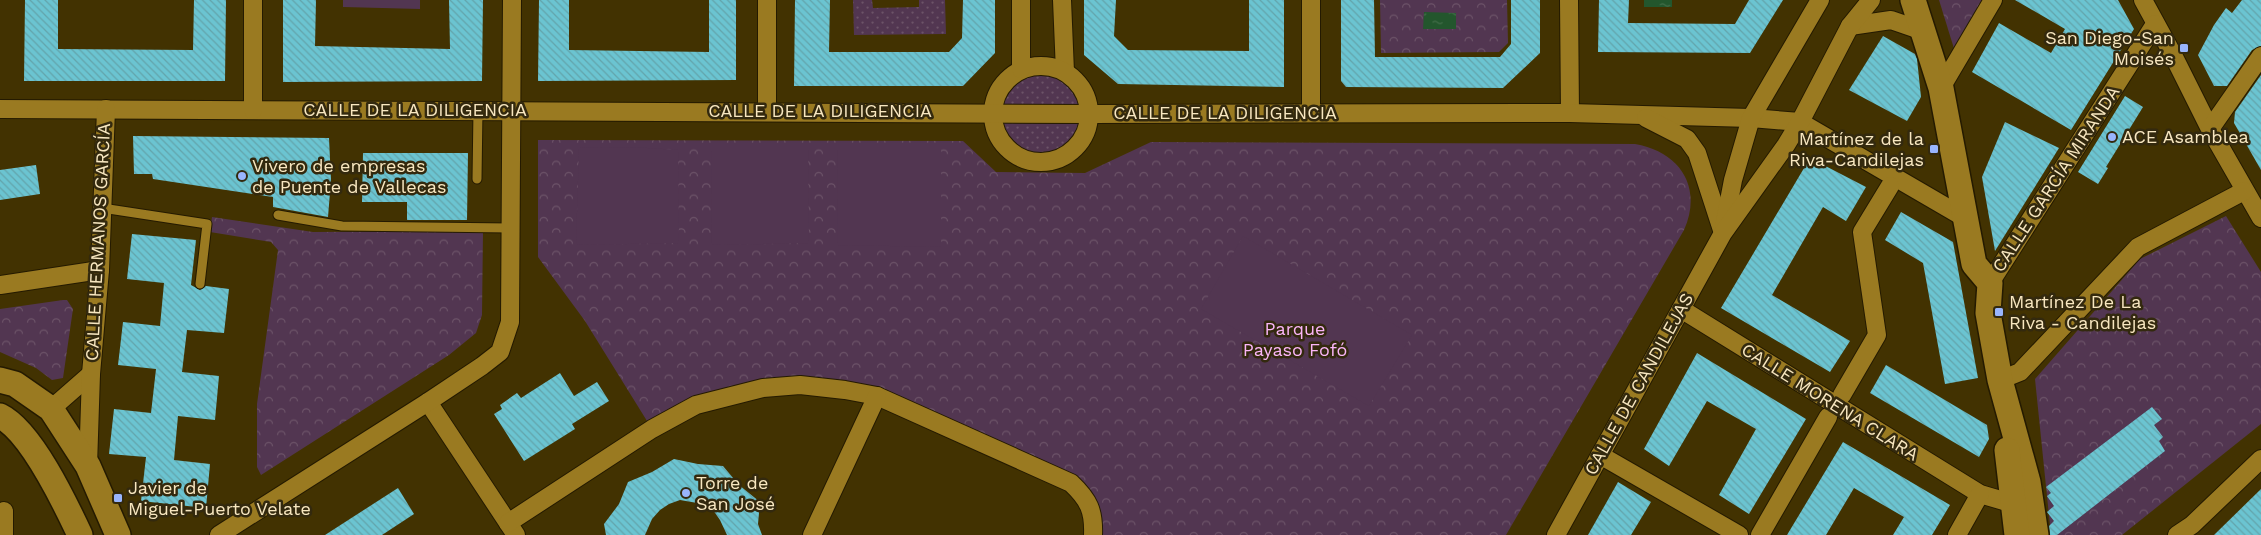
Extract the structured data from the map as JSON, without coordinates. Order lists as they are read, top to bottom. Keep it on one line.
{"streets":{"street":["CALLE DE LA DILIGENCIA","CALLE GARCÍA MIRANDA","CALLE HERMANOS GARCÍA","CALLE DE CANDILEJAS","CALLE MORENA CLARA"]},"crossings":[["CALLE DE LA DILIGENCIA","CALLE HERMANOS GARCÍA"],["CALLE DE LA DILIGENCIA","CALLE DE CANDILEJAS"],["CALLE DE CANDILEJAS","CALLE MORENA CLARA"]],"parks":["Parque Payaso Fofó"],"places":{"transit":["San Diego-San Moisés","Martínez de la Riva-Candilejas","Martínez De La Riva - Candilejas","Javier de Miguel-Puerto Velate"],"other":["ACE Asamblea","Vivero de empresas de Puente de Vallecas","Torre de San José"]}}
